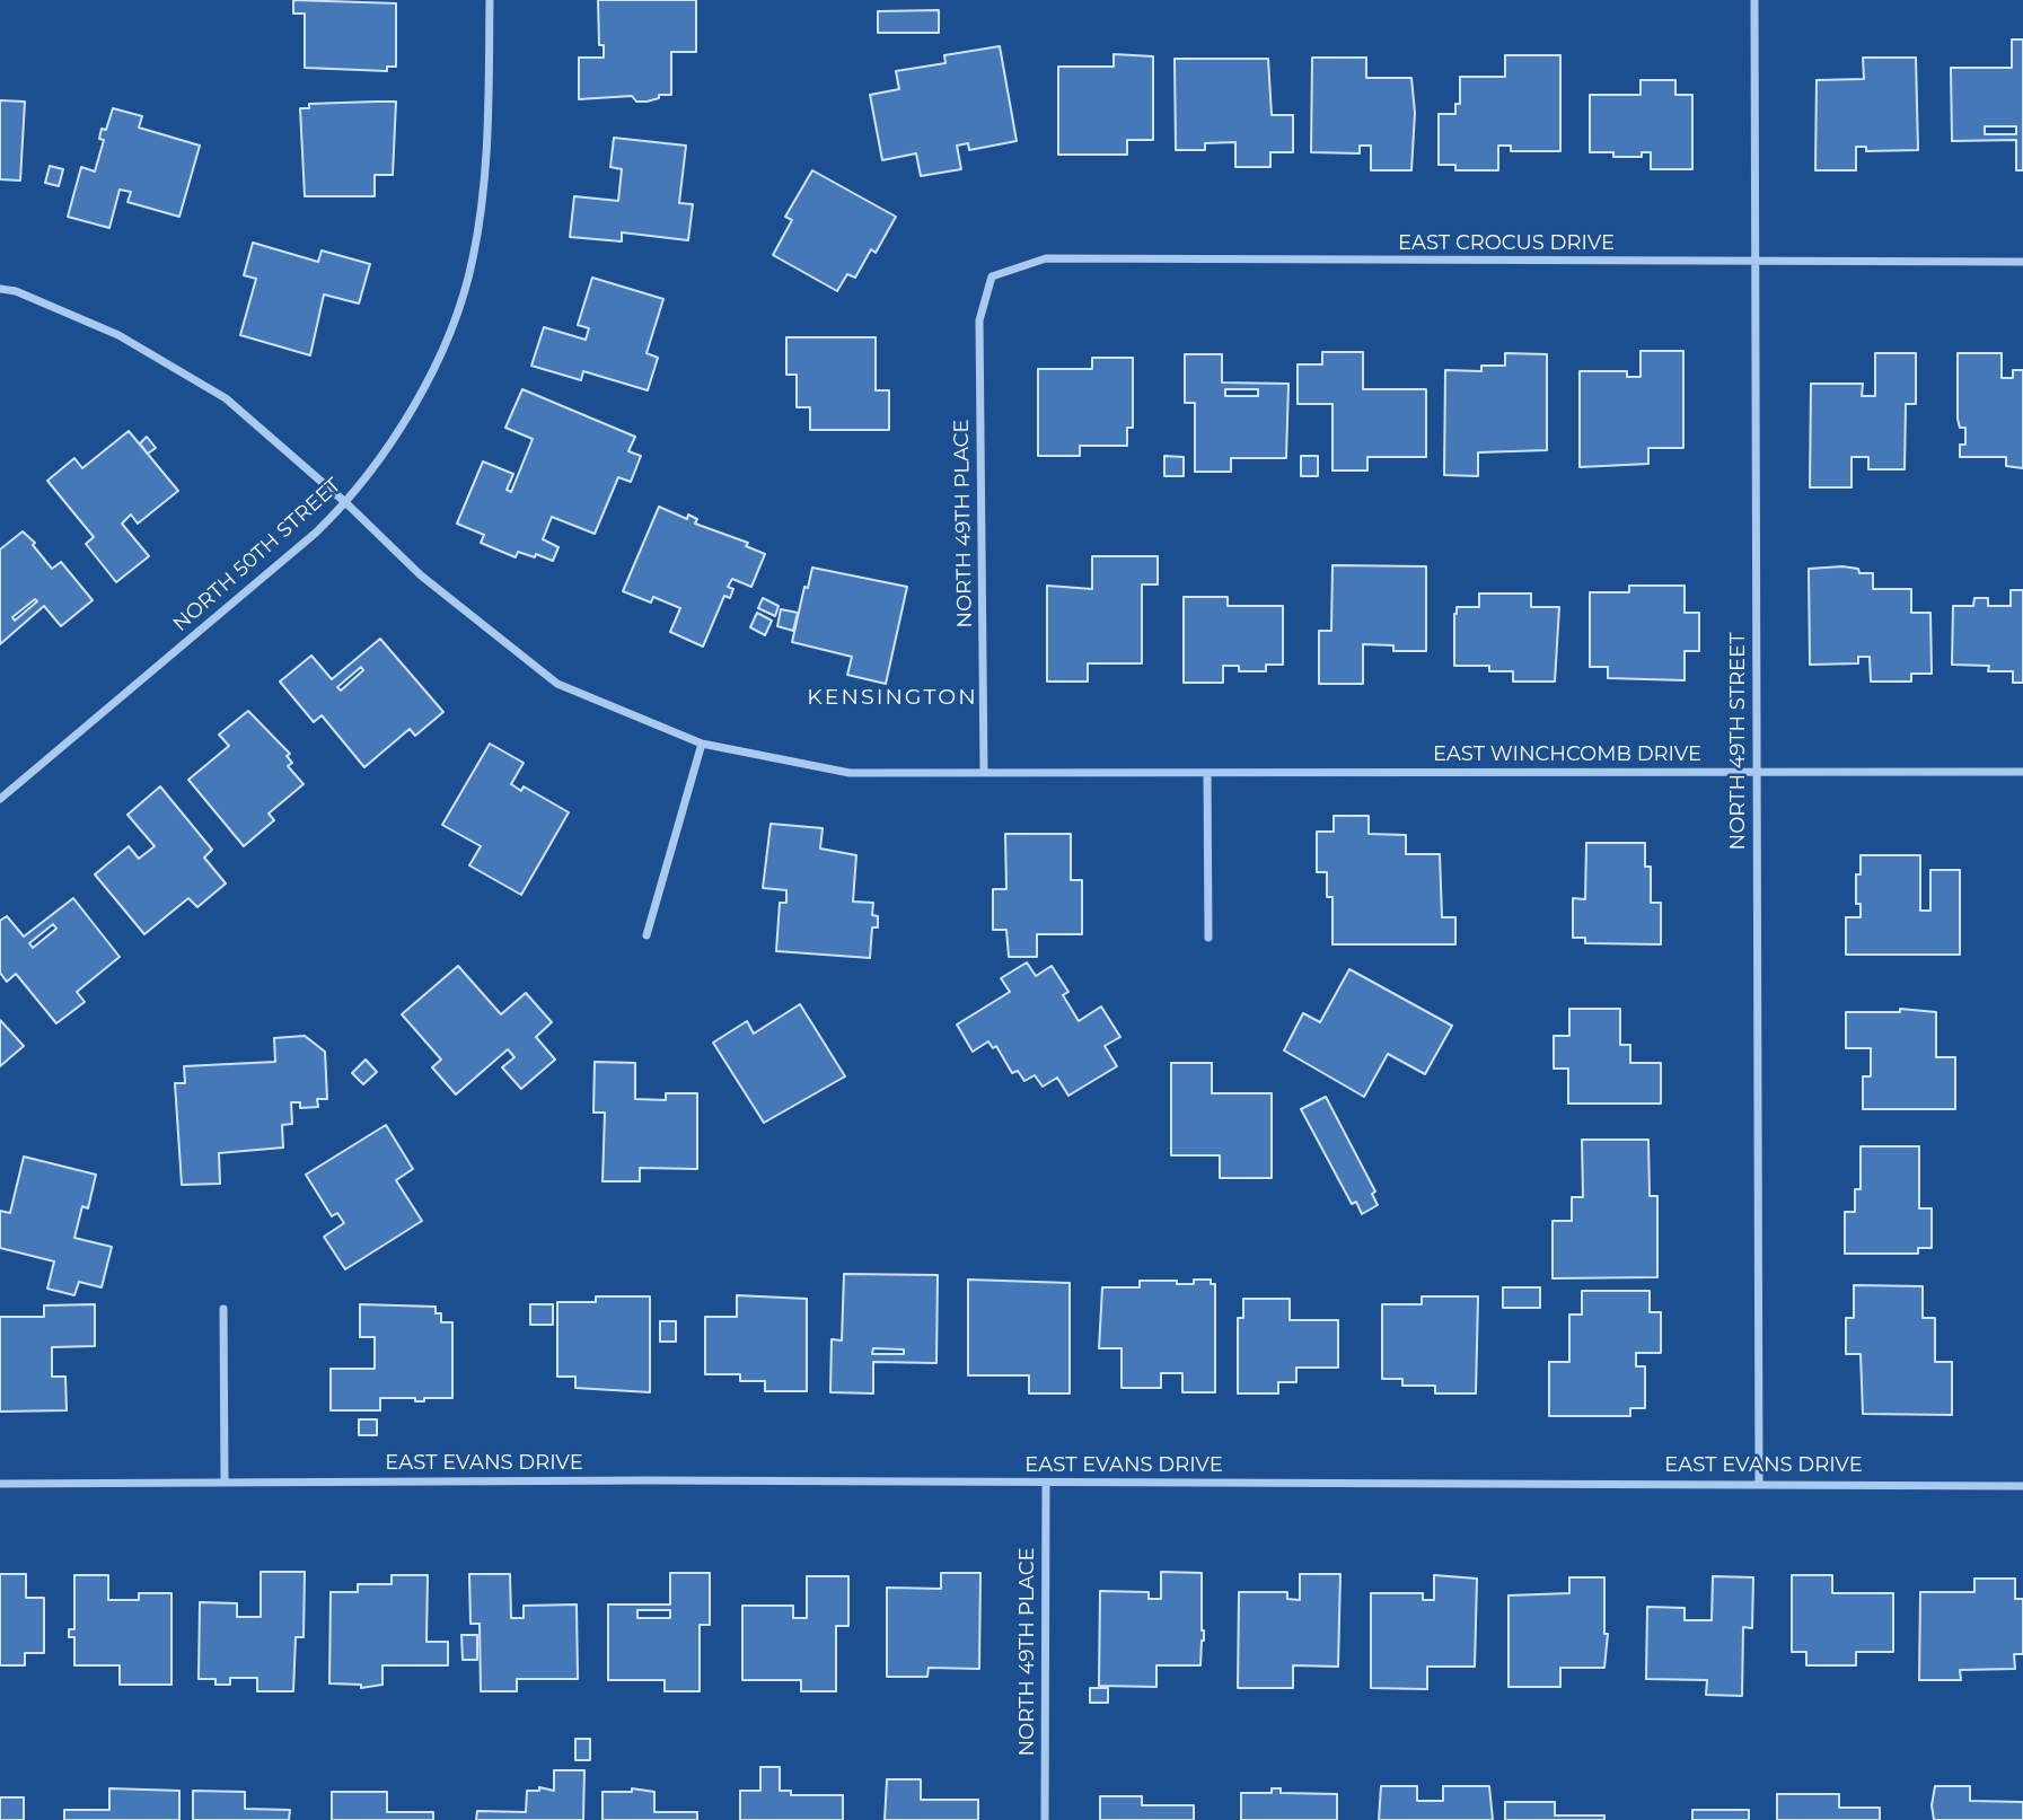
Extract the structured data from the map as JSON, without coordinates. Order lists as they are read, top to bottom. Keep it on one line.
{"streets":{"street":["EAST CROCUS DRIVE","NORTH 49TH PLACE","NORTH 50TH STREET","NORTH 49TH STREET","EAST WINCHCOMB DRIVE","EAST EVANS DRIVE"]},"crossings":[["EAST CROCUS DRIVE","NORTH 49TH PLACE"],["EAST CROCUS DRIVE","NORTH 49TH STREET"],["NORTH 49TH PLACE","EAST WINCHCOMB DRIVE"],["NORTH 49TH PLACE","EAST EVANS DRIVE"],["NORTH 50TH STREET","EAST WINCHCOMB DRIVE"],["NORTH 49TH STREET","EAST WINCHCOMB DRIVE"],["NORTH 49TH STREET","EAST EVANS DRIVE"]],"districts":["KENSINGTON"]}
